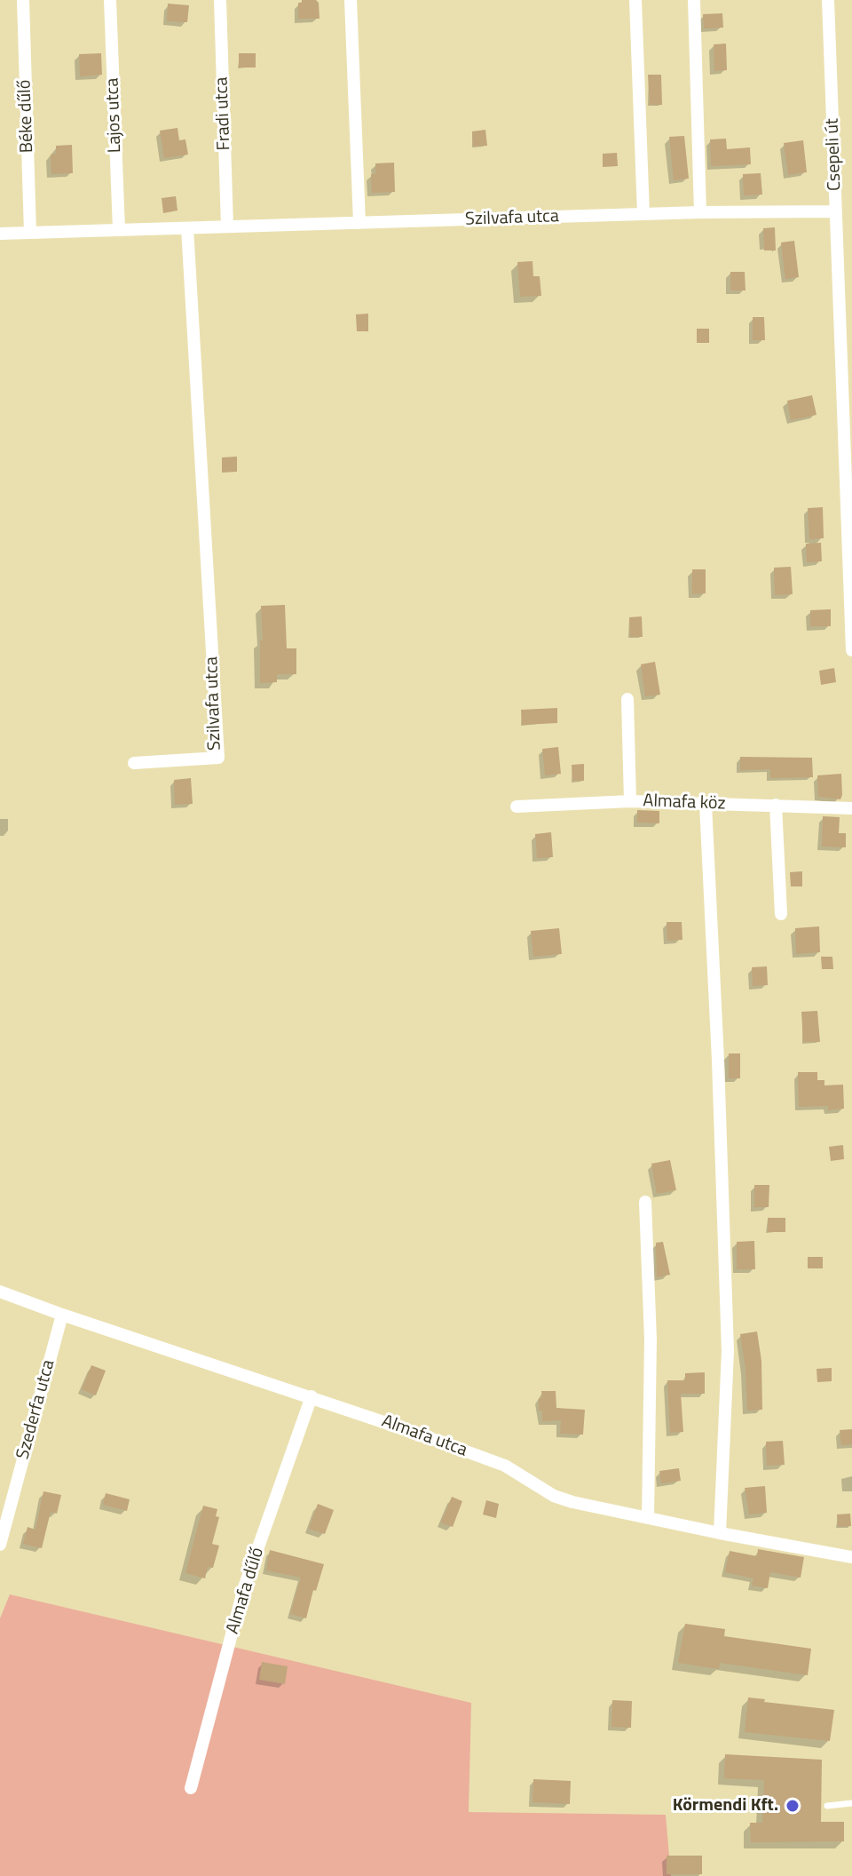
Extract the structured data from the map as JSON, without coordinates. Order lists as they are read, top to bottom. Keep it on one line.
{"streets":{"street":["Fradi utca","Lajos utca","Béke dűlő","Csepeli út","Szilvafa utca","Almafa köz","Szederfa utca","Almafa utca","Almafa dűlő"]},"crossings":[["Fradi utca","Szilvafa utca"],["Lajos utca","Szilvafa utca"],["Béke dűlő","Szilvafa utca"],["Csepeli út","Szilvafa utca"],["Szederfa utca","Almafa utca"],["Almafa utca","Almafa dűlő"]],"places":["Körmendi Kft."]}
